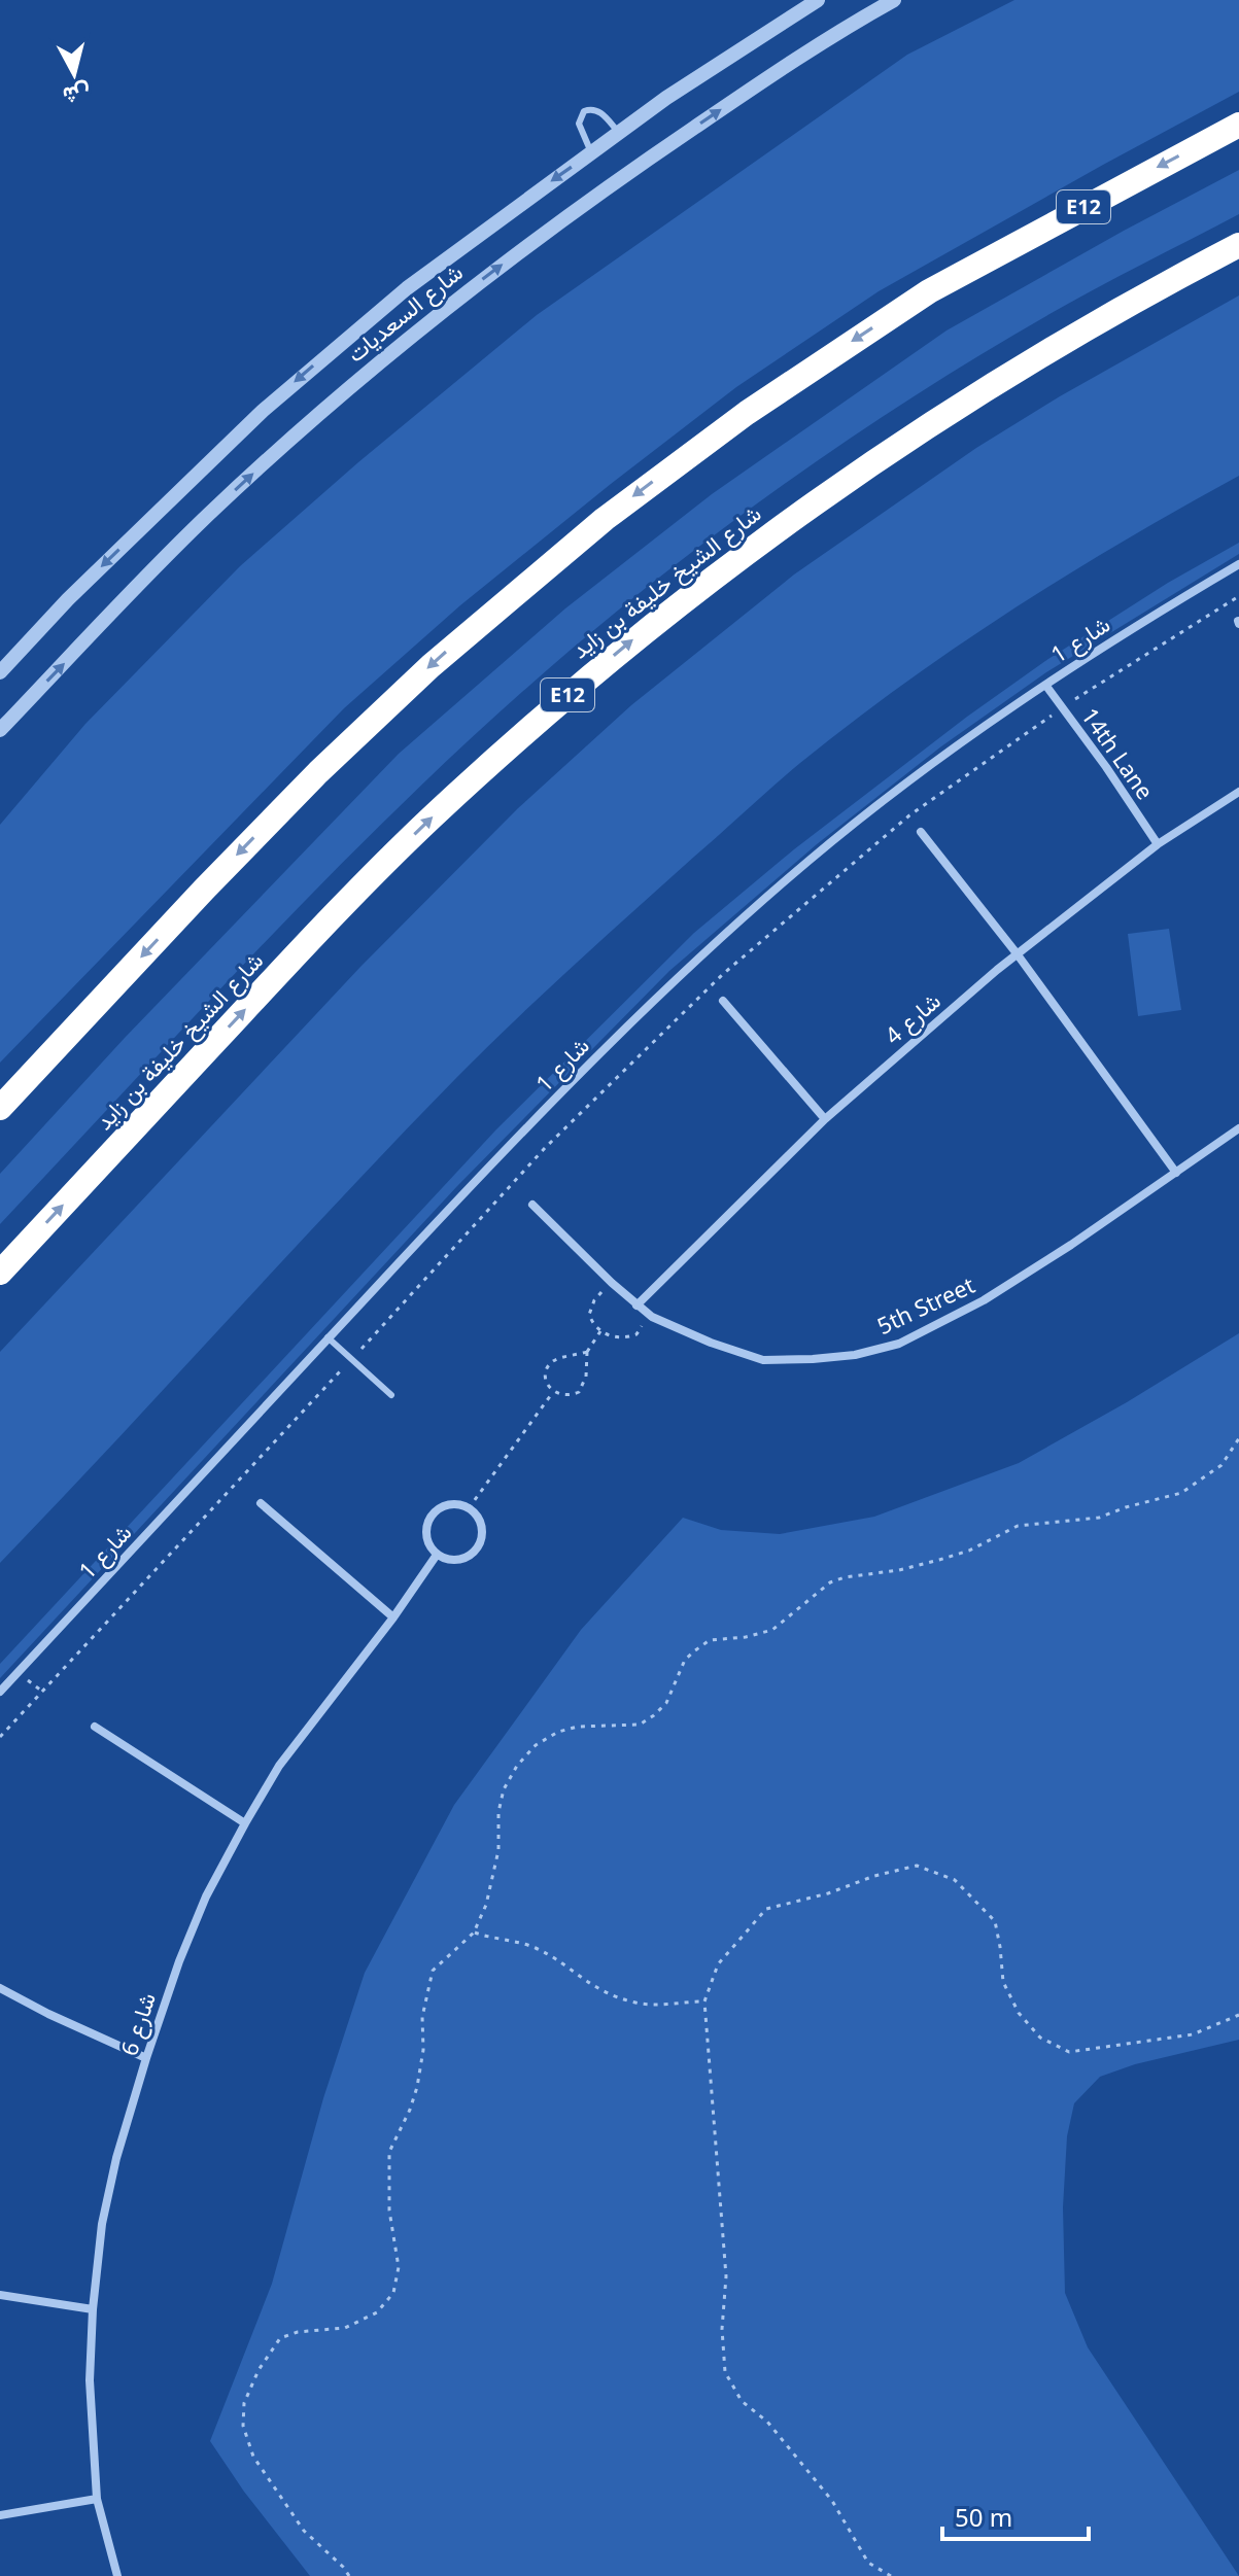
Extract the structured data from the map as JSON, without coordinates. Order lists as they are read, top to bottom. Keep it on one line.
{"streets":{"highway":["E12","شارع الشيخ خليفة بن زايد"],"street":["شارع السعديات","شارع 1","14th Lane","شارع 4","5th Street","شارع 6"]},"crossings":[["شارع 1","14th Lane"],["14th Lane","شارع 4"],["شارع 4","5th Street"]],"scale_bar":"50 m","north":"bottom"}
